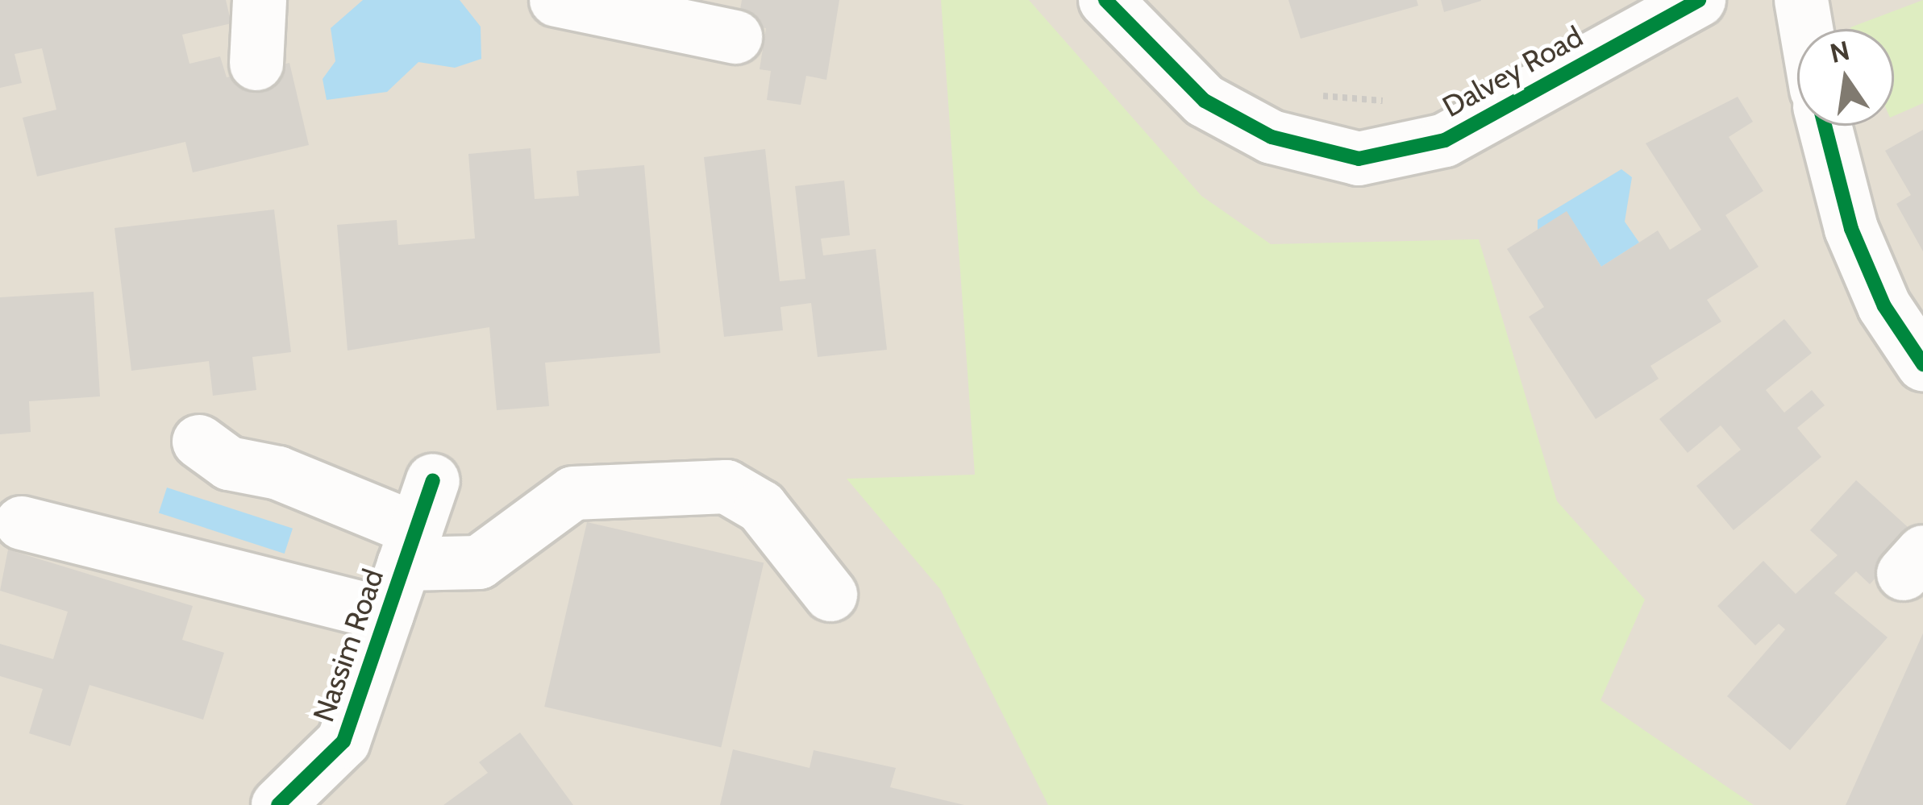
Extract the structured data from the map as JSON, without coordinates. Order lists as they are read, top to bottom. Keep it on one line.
{"streets":{"street":["Dalvey Road","Nassim Road"]},"north":"top"}
